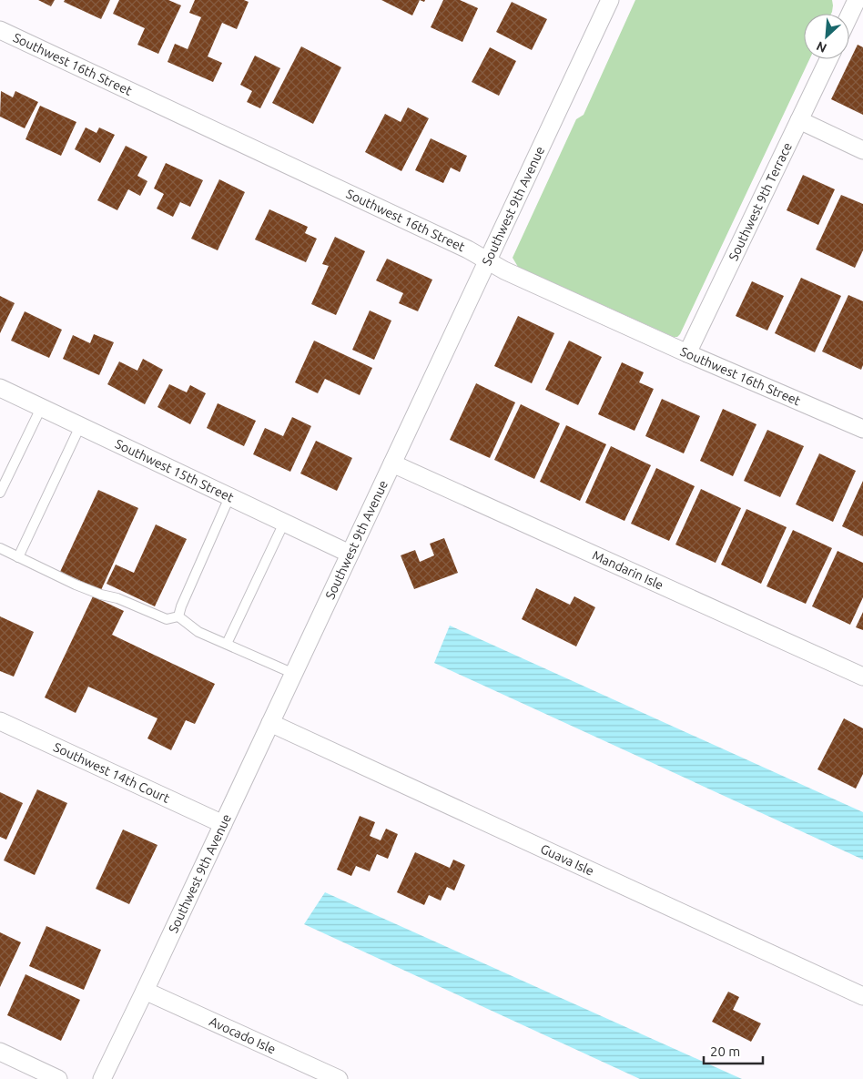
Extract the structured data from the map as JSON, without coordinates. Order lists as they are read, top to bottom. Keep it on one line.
{"streets":{"street":["Southwest 16th Street","Southwest 9th Terrace","Southwest 9th Avenue","Southwest 15th Street","Mandarin Isle","Southwest 14th Court","Guava Isle","Avocado Isle"]},"crossings":[["Southwest 16th Street","Southwest 9th Terrace"],["Southwest 16th Street","Southwest 9th Avenue"],["Southwest 9th Avenue","Southwest 15th Street"],["Southwest 9th Avenue","Mandarin Isle"],["Southwest 9th Avenue","Southwest 14th Court"],["Southwest 9th Avenue","Guava Isle"],["Southwest 9th Avenue","Avocado Isle"]],"scale_bar":"20 m","north":"bottom left"}
